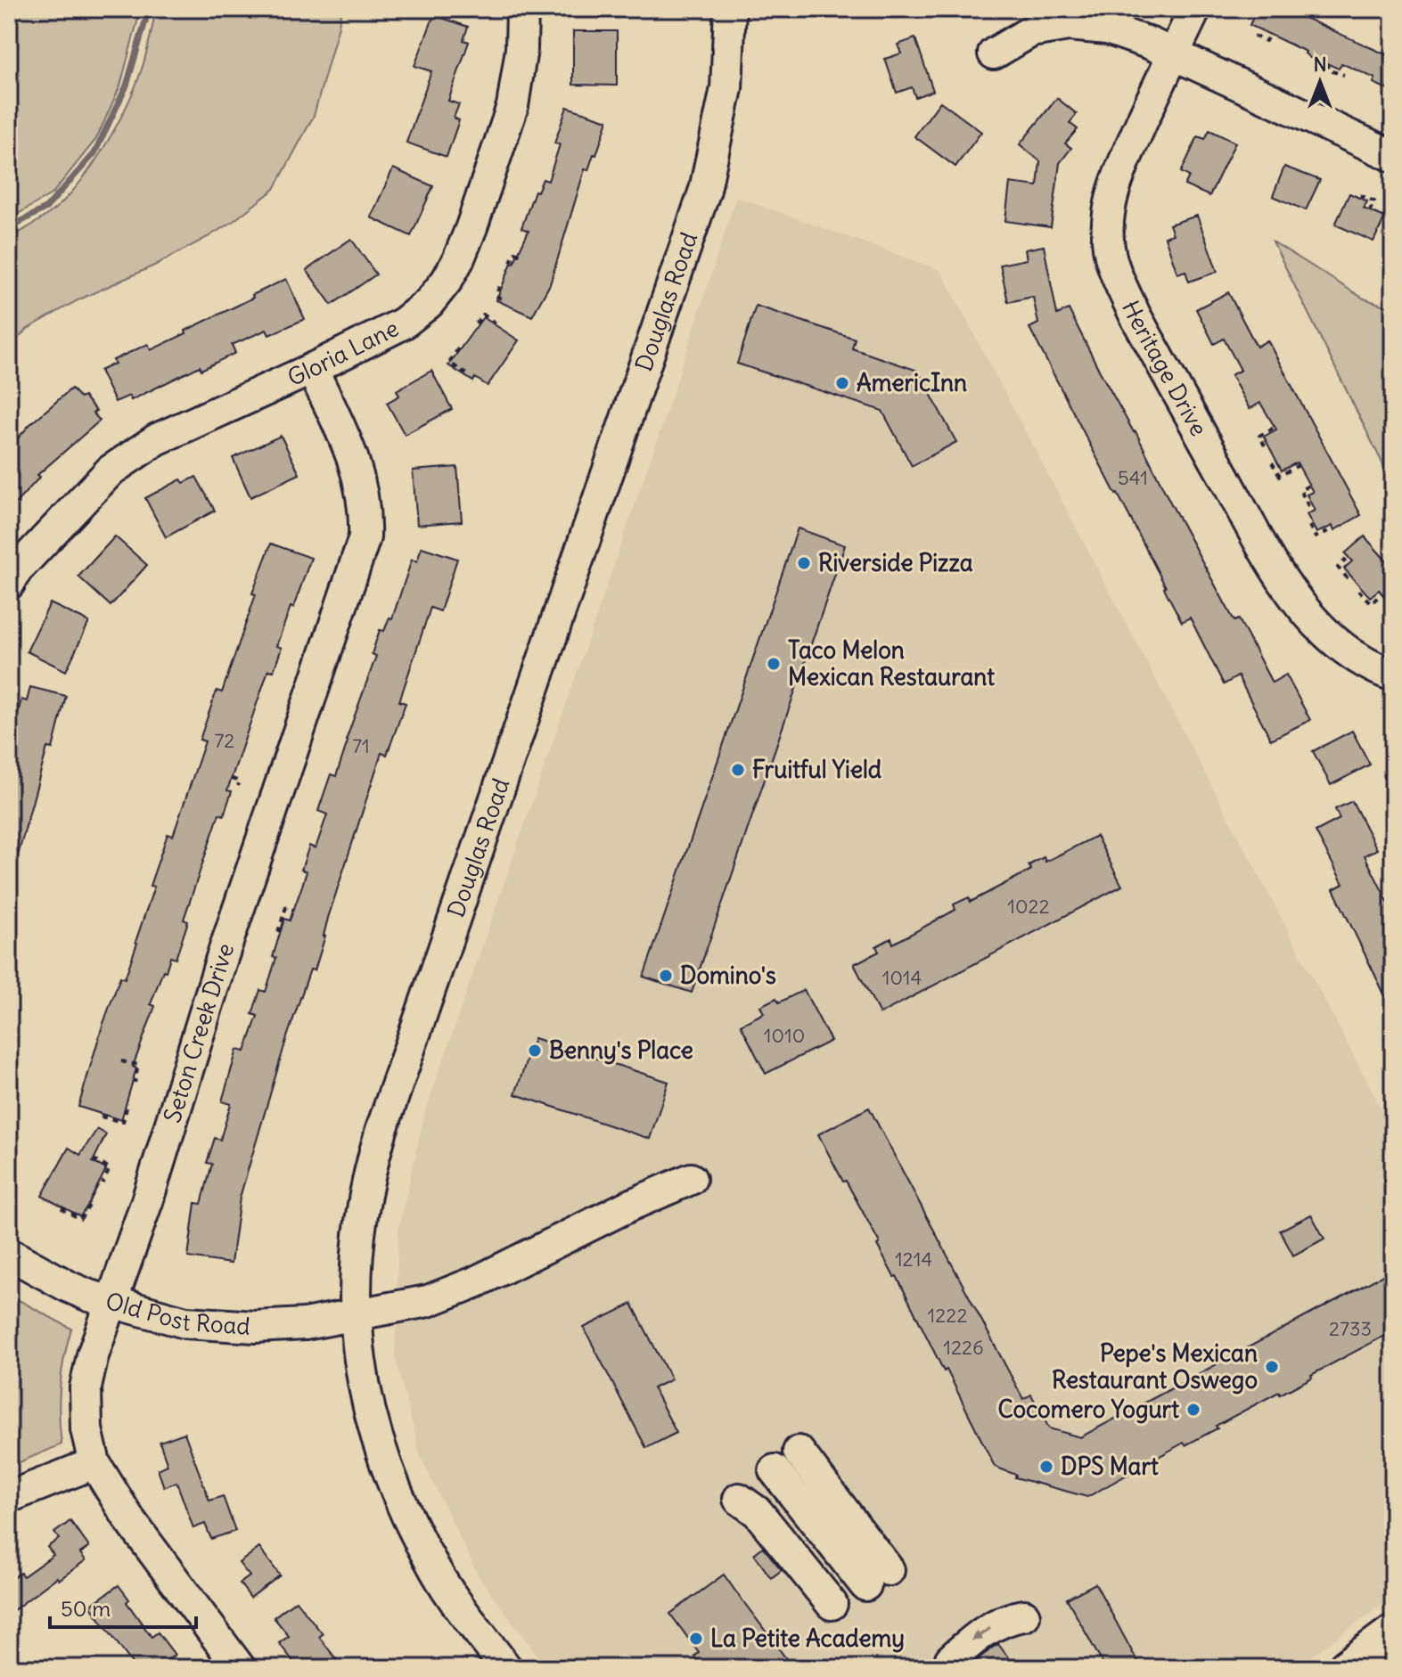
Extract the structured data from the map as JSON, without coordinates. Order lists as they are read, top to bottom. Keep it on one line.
{"streets":{"street":["Douglas Road","Gloria Lane","Heritage Drive","Seton Creek Drive","Old Post Road"]},"crossings":[["Douglas Road","Old Post Road"],["Gloria Lane","Seton Creek Drive"],["Seton Creek Drive","Old Post Road"]],"places":["AmericInn","Riverside Pizza","Taco Melon Mexican Restaurant","Fruitful Yield","Domino's","Benny's Place","Pepe's Mexican Restaurant Oswego","Cocomero Yogurt","DPS Mart","La Petite Academy"],"house_numbers":["541","72","71","1022","1014","1010","1214","1222","2733","1226"],"scale_bar":"50 m","north":"top"}
